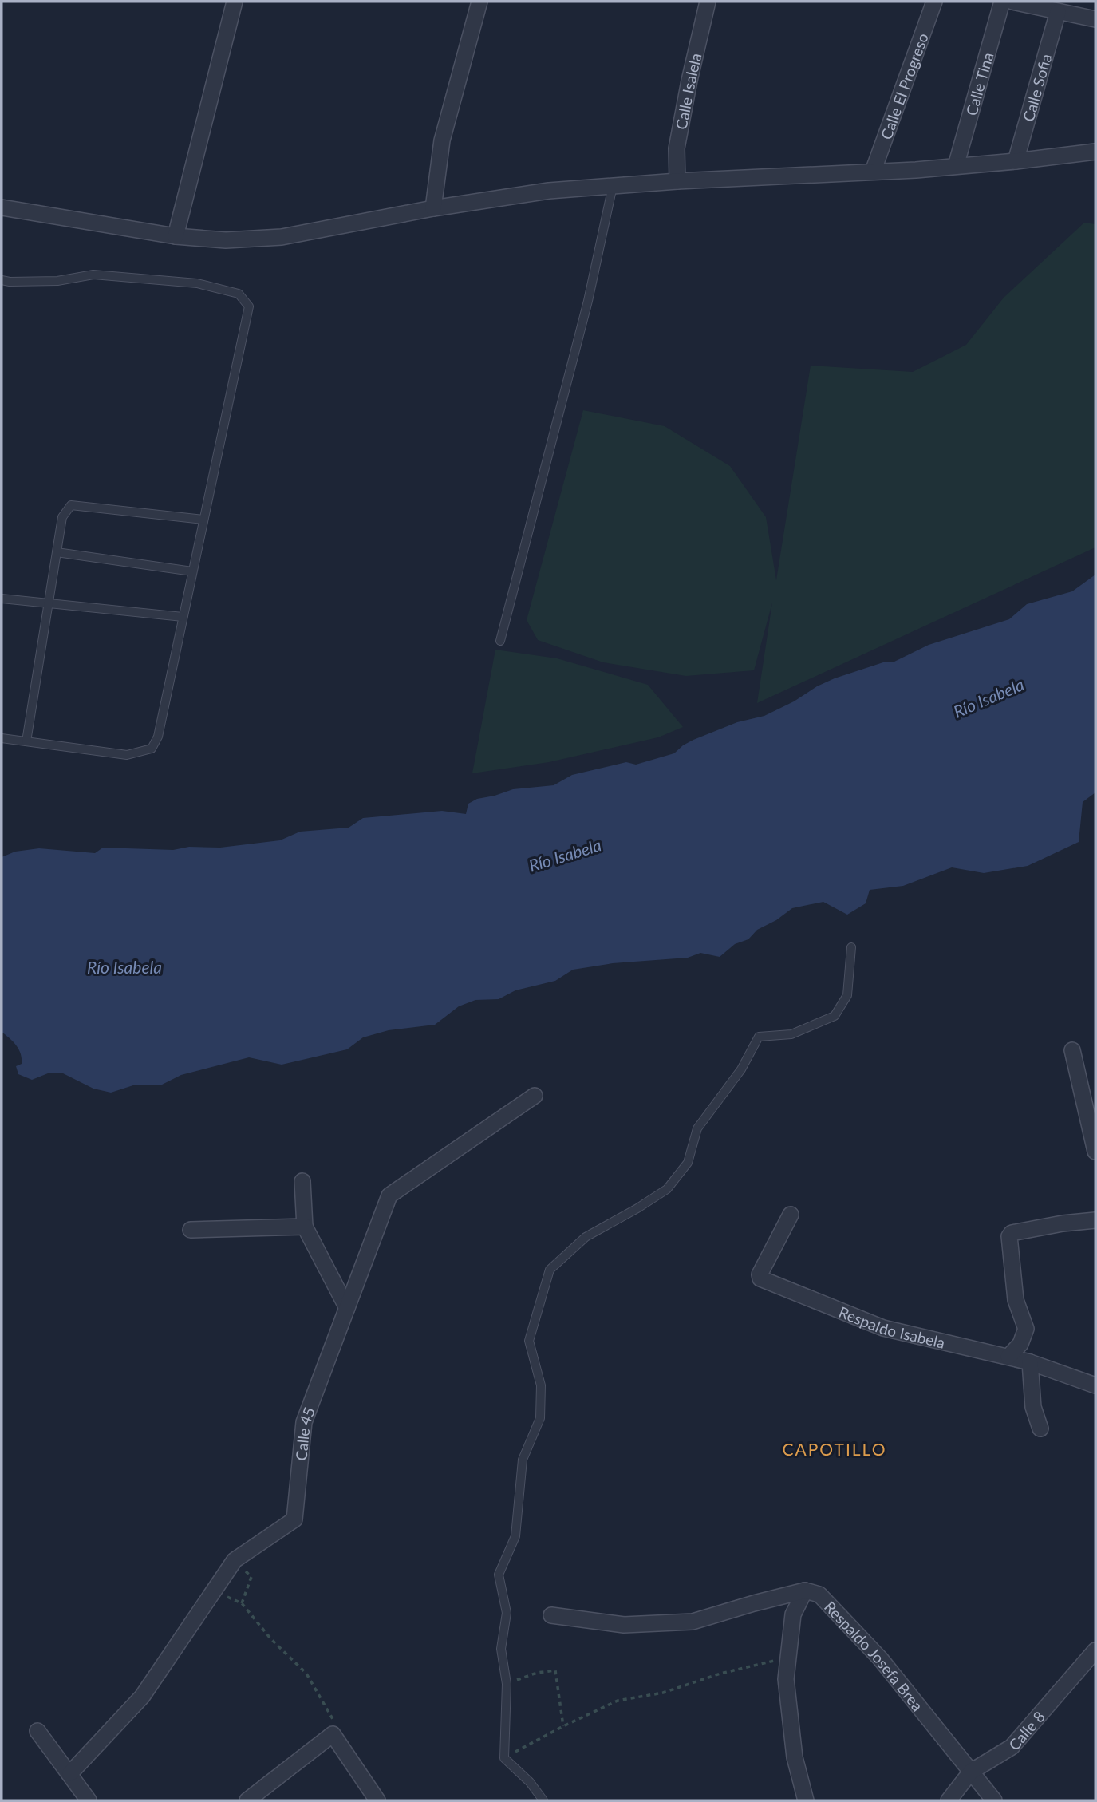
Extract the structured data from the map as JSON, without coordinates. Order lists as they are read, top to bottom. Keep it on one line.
{"streets":{"street":["Calle Tina","Calle El Progreso","Calle Sofia","Calle Isalela","Respaldo Isabela","Calle 45","Respaldo Josefa Brea","Calle 8"]},"crossings":[["Respaldo Josefa Brea","Calle 8"]],"districts":["CAPOTILLO"],"water":["Río Isabela"]}
